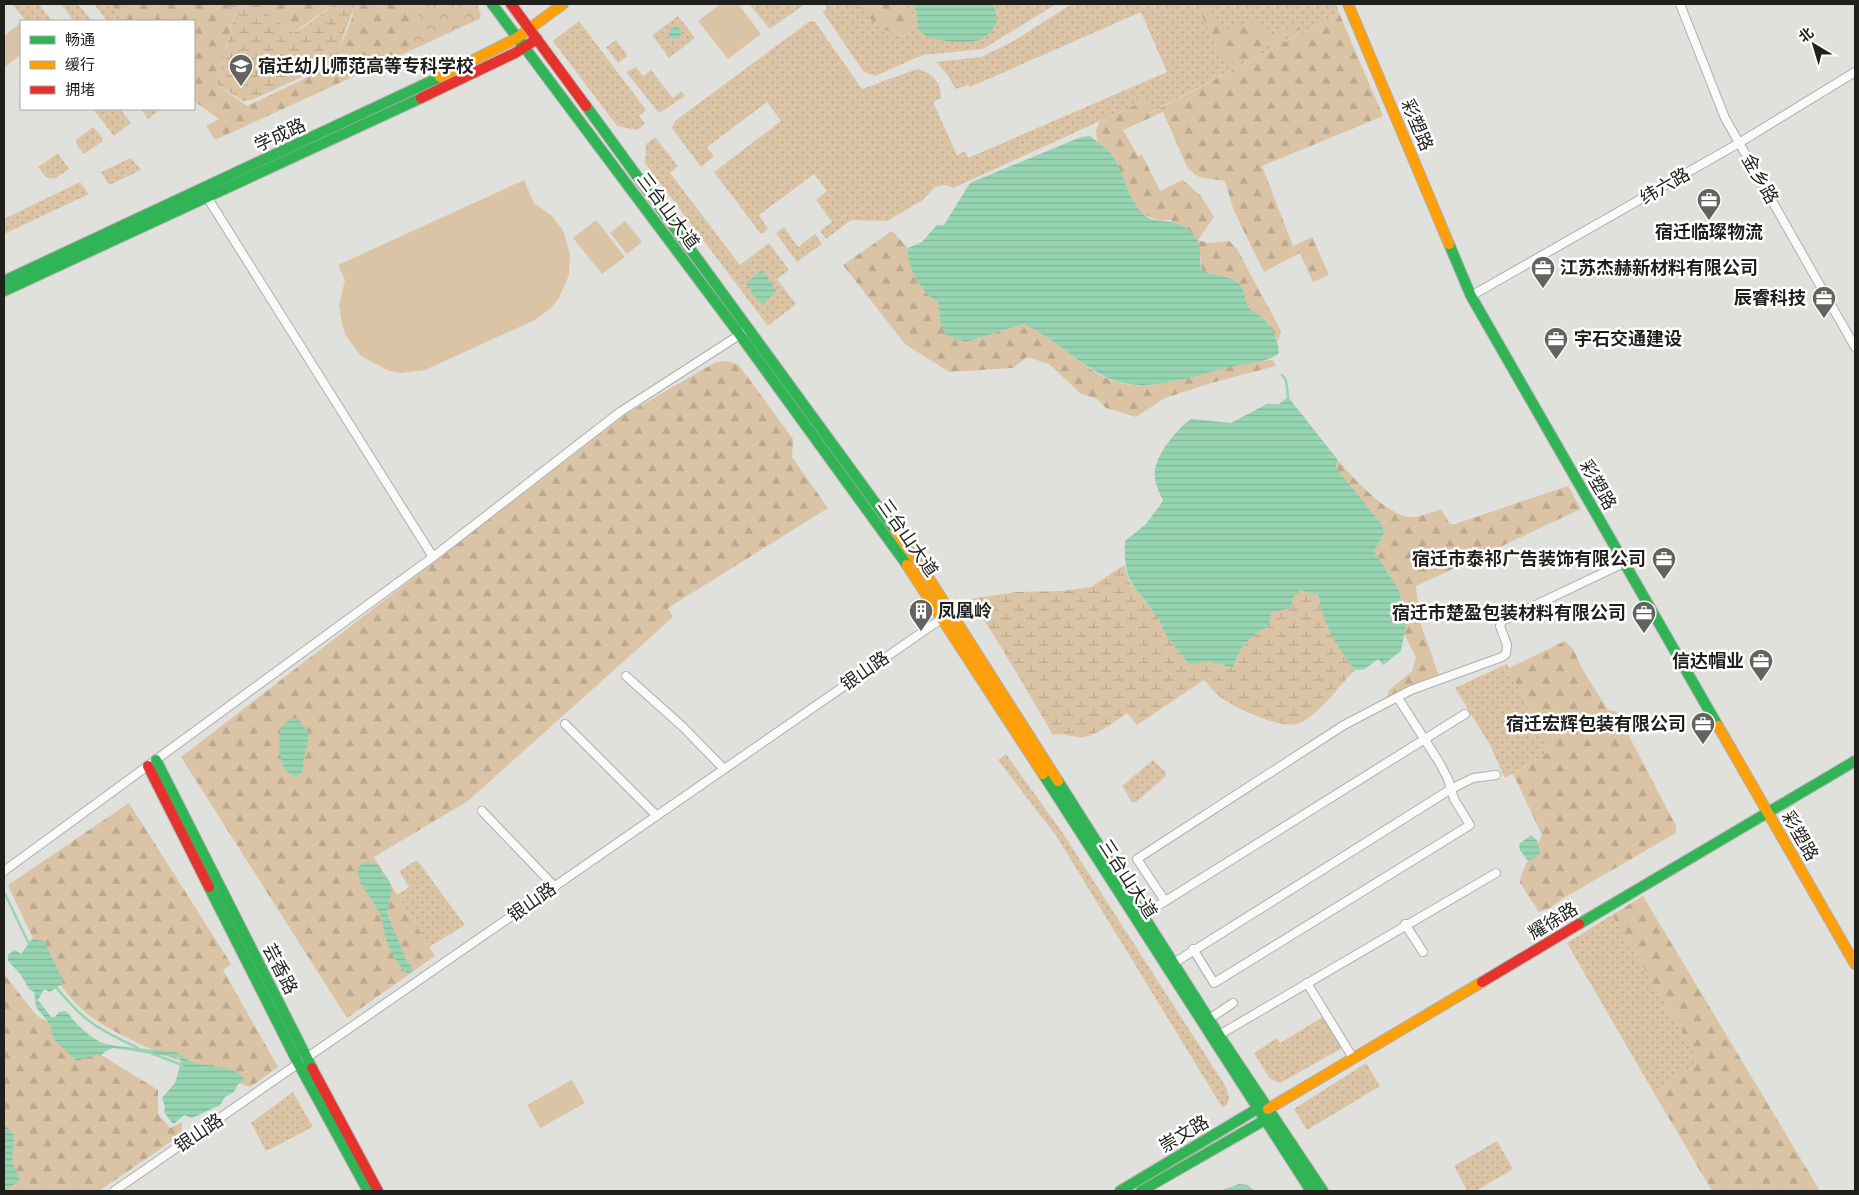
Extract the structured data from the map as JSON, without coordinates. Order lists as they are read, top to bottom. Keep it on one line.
{"streets":{"main road":["彩塑路","学成路","三台山大道","耀徐路","芸香路","崇文路"],"street":["金乡路","纬六路","银山路"]},"crossings":[["彩塑路","纬六路"],["彩塑路","耀徐路"],["学成路","三台山大道"],["金乡路","纬六路"],["三台山大道","银山路"],["三台山大道","耀徐路"],["三台山大道","崇文路"],["银山路","芸香路"],["耀徐路","崇文路"]],"places":{"school or university":["宿迁幼儿师范高等专科学校"],"office":["宿迁临璨物流","江苏杰赫新材料有限公司","辰睿科技","宇石交通建设","宿迁市泰祁广告装饰有限公司","宿迁市楚盈包装材料有限公司","信达帽业","宿迁宏辉包装有限公司"],"building":["凤凰岭"]},"legend":["畅通","缓行","拥堵"],"north":"top left"}
